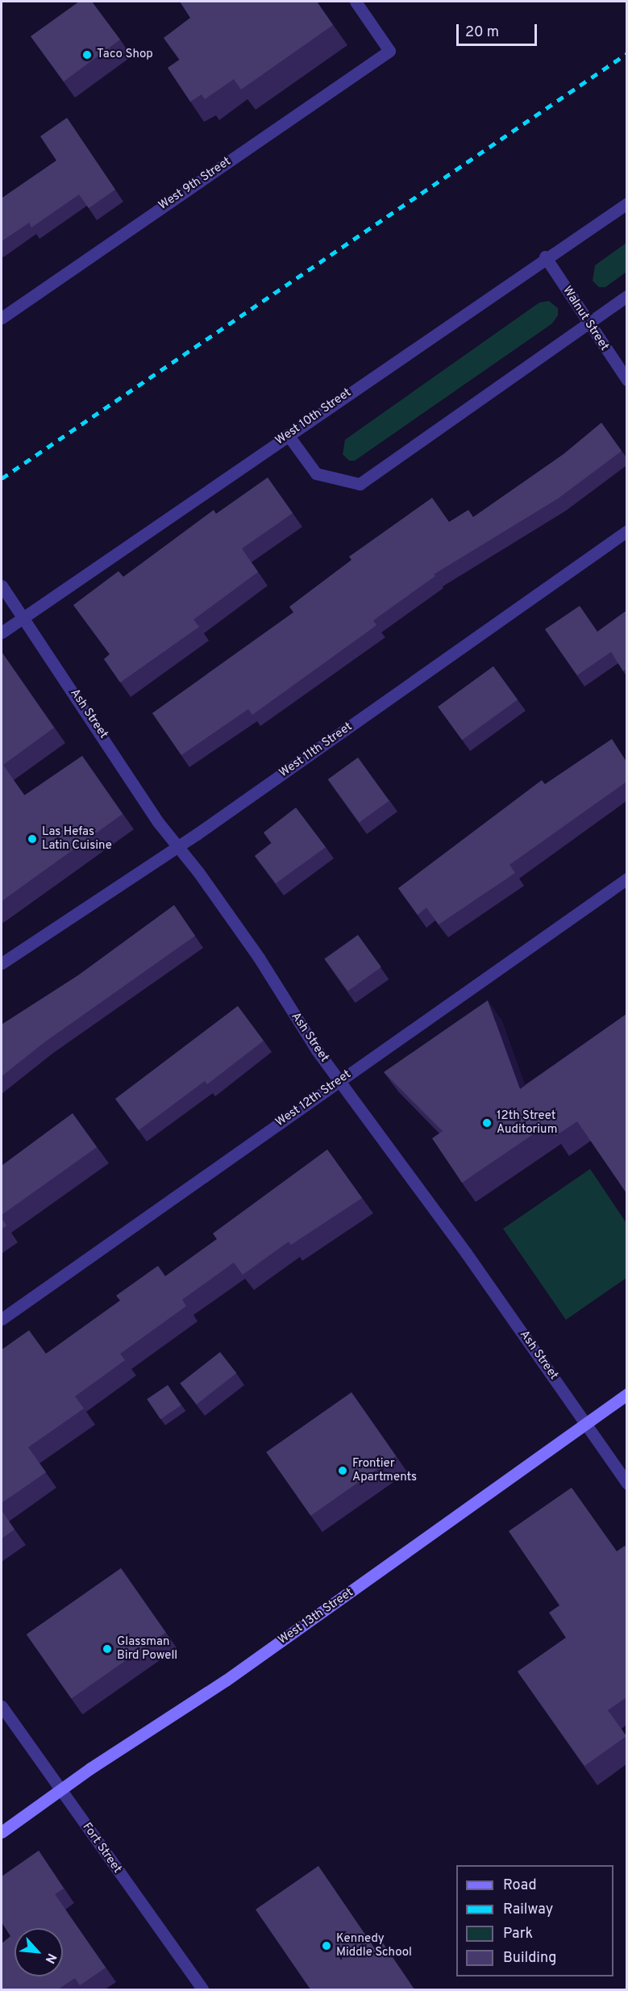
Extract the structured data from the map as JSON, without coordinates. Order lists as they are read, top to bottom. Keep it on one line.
{"streets":{"street":["West 9th Street","Walnut Street","West 10th Street","Ash Street","West 11th Street","West 12th Street","West 13th Street","Fort Street"]},"crossings":[["Walnut Street","West 10th Street"],["West 10th Street","Ash Street"],["Ash Street","West 11th Street"],["Ash Street","West 12th Street"],["Ash Street","West 13th Street"],["West 13th Street","Fort Street"]],"places":["Taco Shop","Las Hefas Latin Cuisine","12th Street Auditorium","Frontier Apartments","Glassman Bird Powell","Kennedy Middle School"],"legend":["Road","Railway","Park","Building"],"scale_bar":"20 m","north":"bottom right"}
